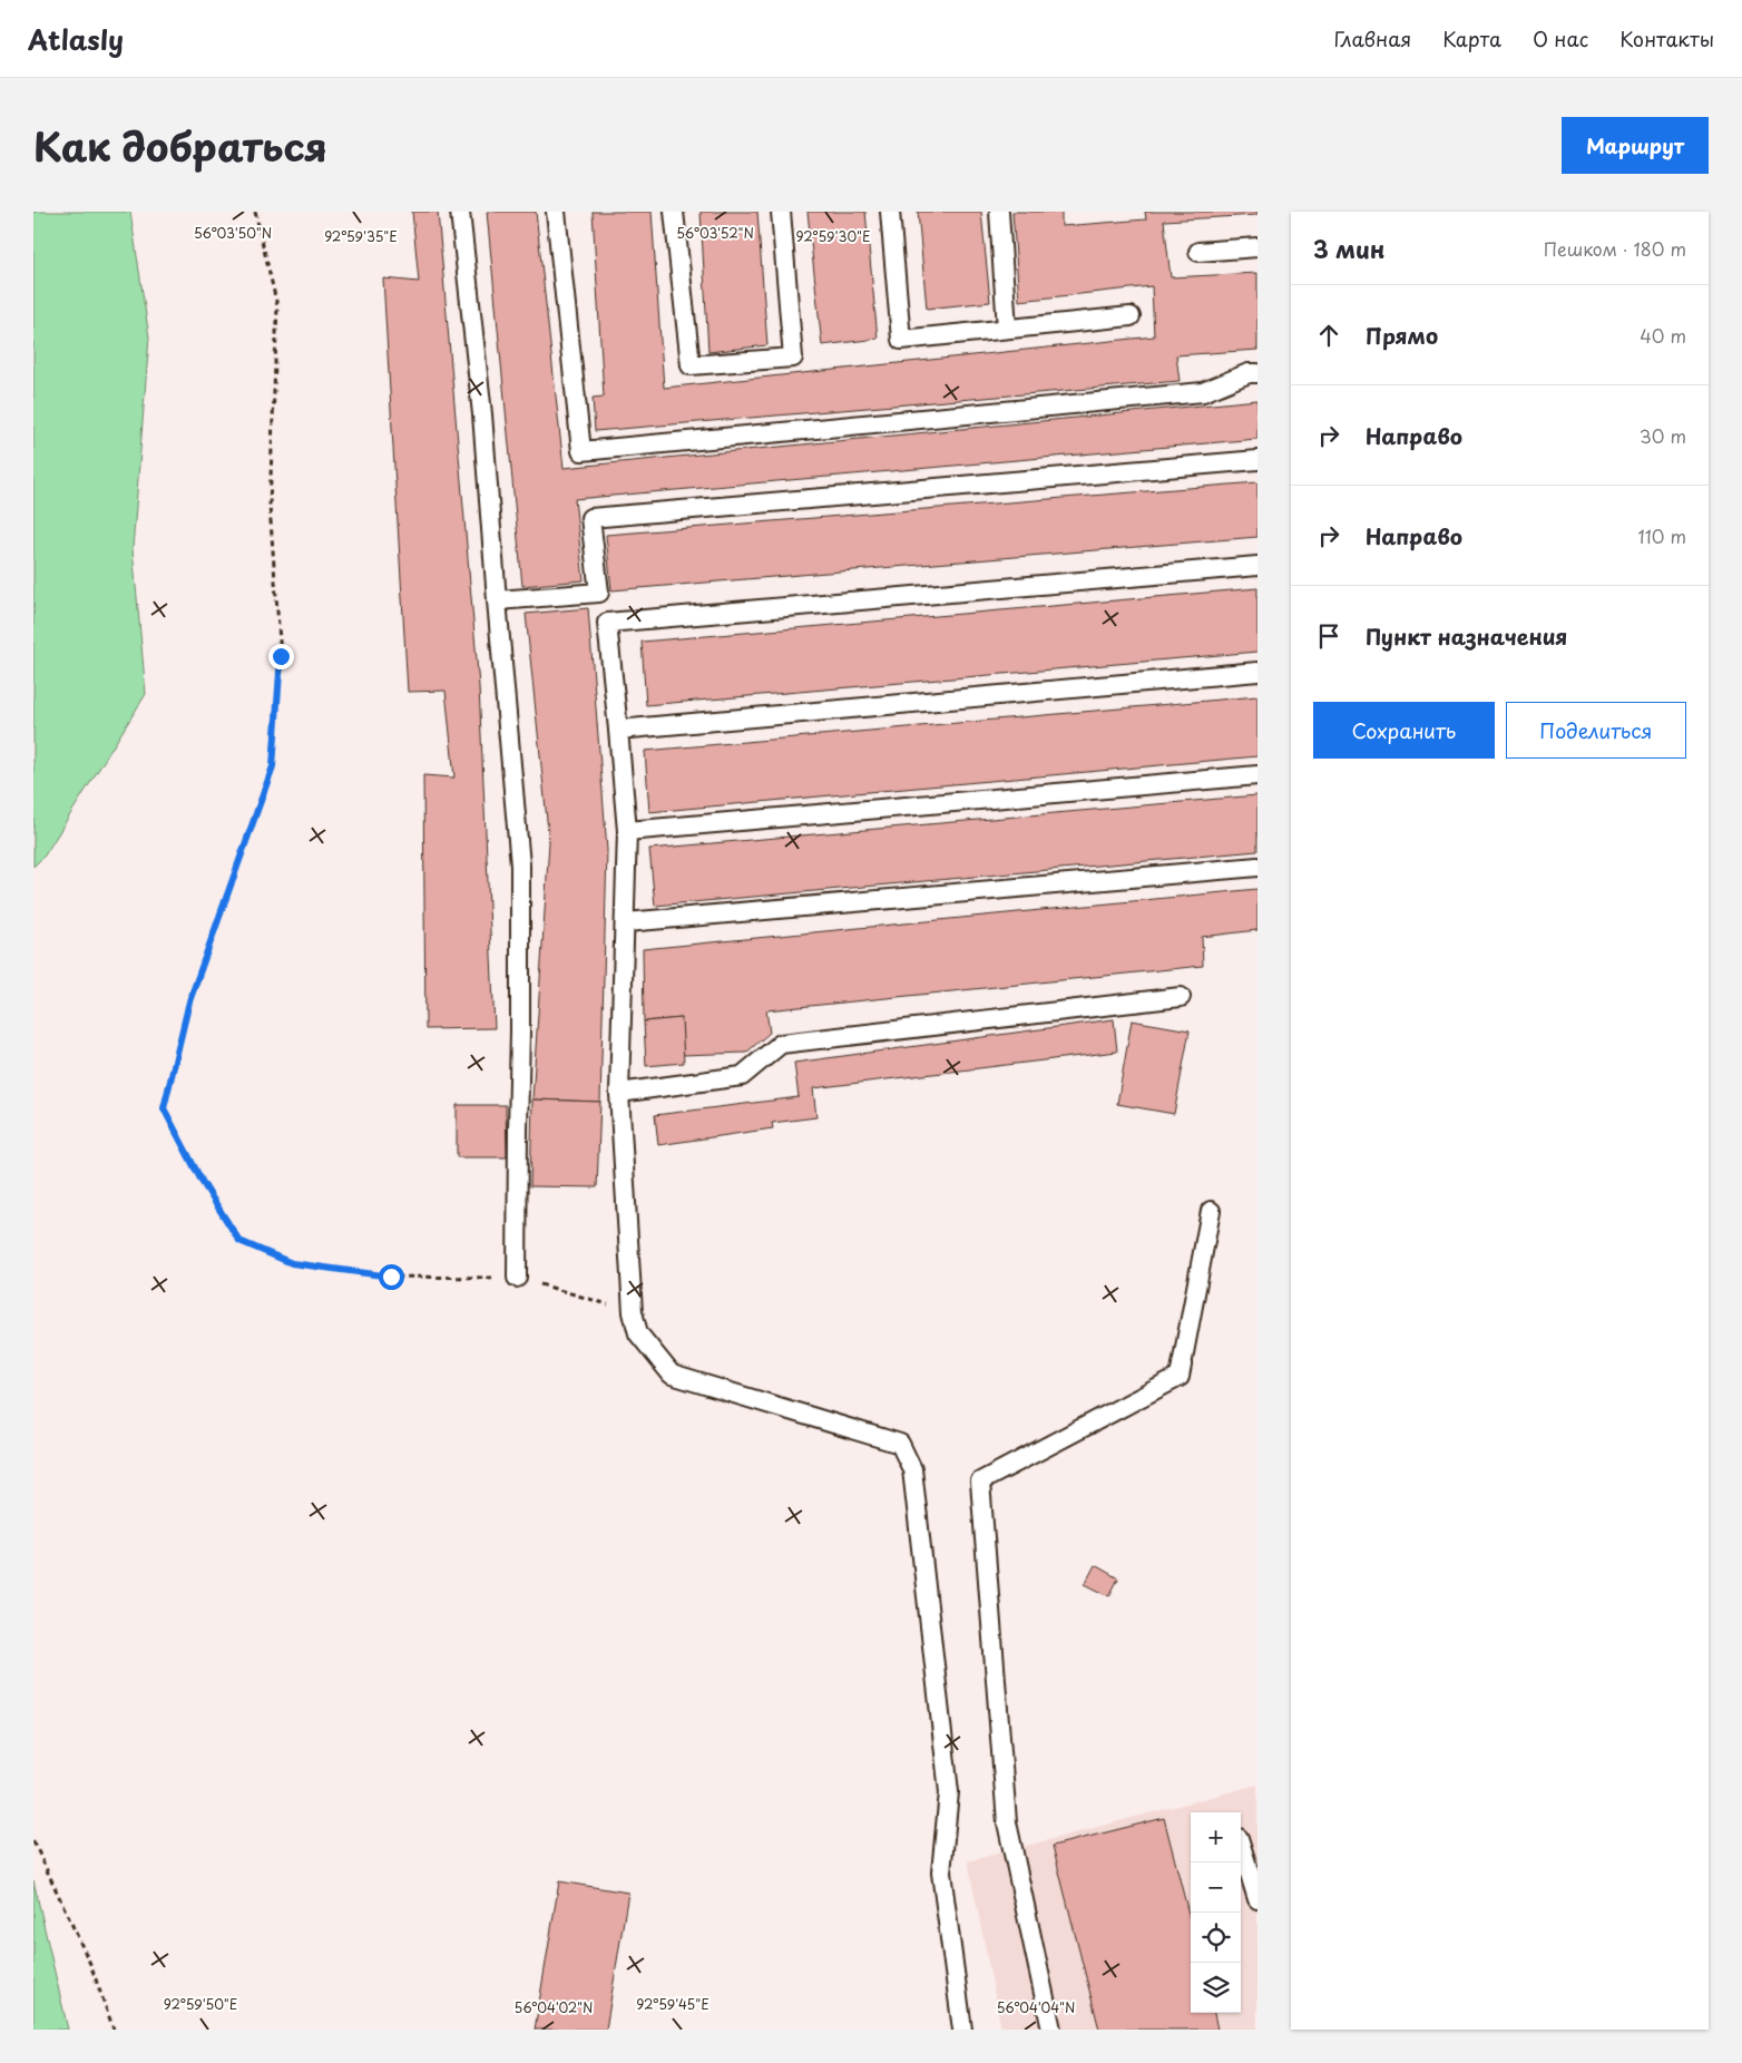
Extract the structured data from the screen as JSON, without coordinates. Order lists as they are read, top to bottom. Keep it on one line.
{"page":{"header":"Atlasly","nav":["Главная","Карта","О нас","Контакты"],"title":"Как добраться","buttons":["Маршрут",["Сохранить","Поделиться"]],"heading":["3 мин","Пешком · 180 m"],"list":[["Прямо","40 m"],["Направо","30 m"],["Направо","110 m"],"Пункт назначения"],"map_buttons":["+","−"]},"coordinates":["56°03'50\"N","56°03'52\"N","92°59'35\"E","92°59'30\"E","92°59'50\"E","92°59'45\"E","56°04'02\"N","56°04'04\"N"]}
